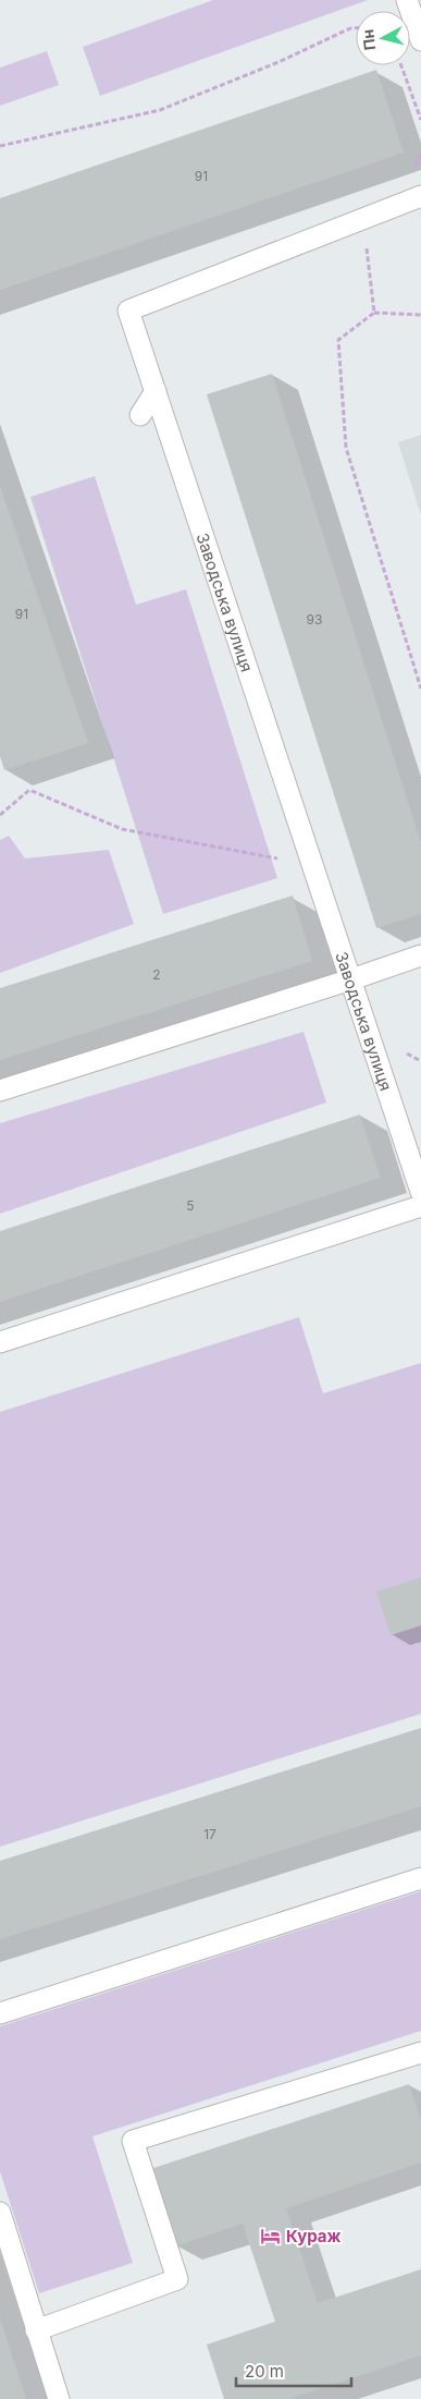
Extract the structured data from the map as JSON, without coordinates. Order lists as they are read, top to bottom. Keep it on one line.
{"streets":{"lane":["Заводська вулиця"]},"places":{"hotel":["Кураж"]},"house_numbers":["91","91","93","2","5","17"],"scale_bar":"20 m","north":"left"}
